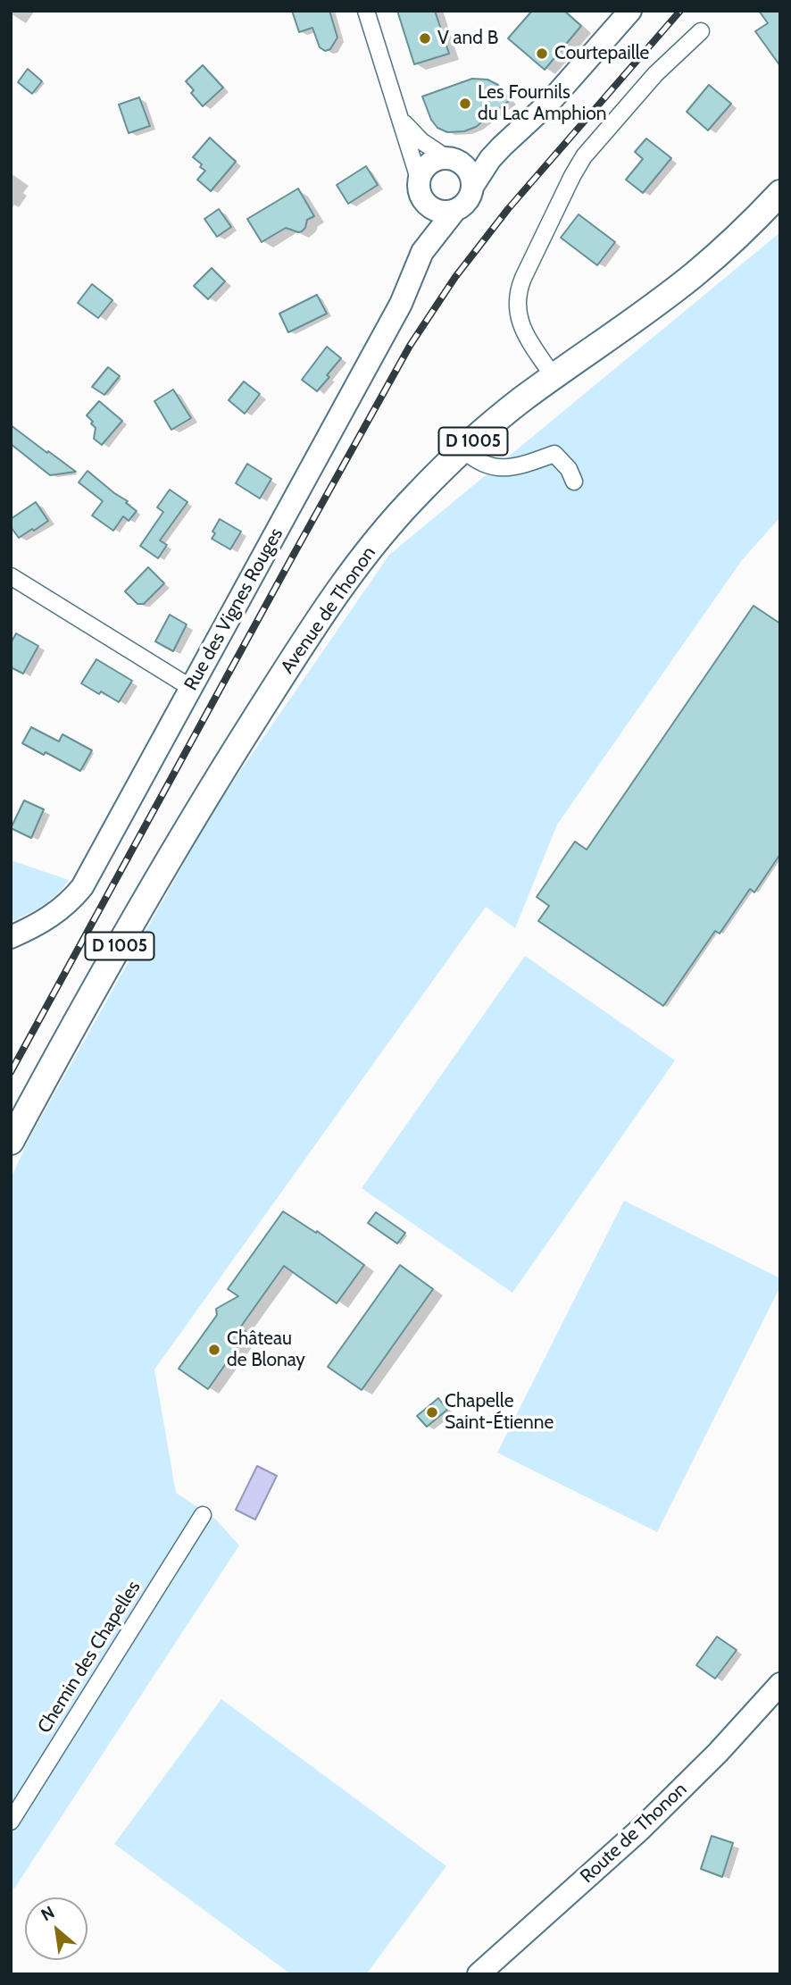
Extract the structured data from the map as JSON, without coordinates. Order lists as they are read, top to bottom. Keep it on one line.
{"streets":{"main road":["D 1005","Avenue de Thonon"],"street":["Rue des Vignes Rouges","Chemin des Chapelles","Route de Thonon"]},"places":["V and B","Courtepaille","Les Fournils du Lac Amphion","Château de Blonay","Chapelle Saint-Étienne"],"north":"top left"}
